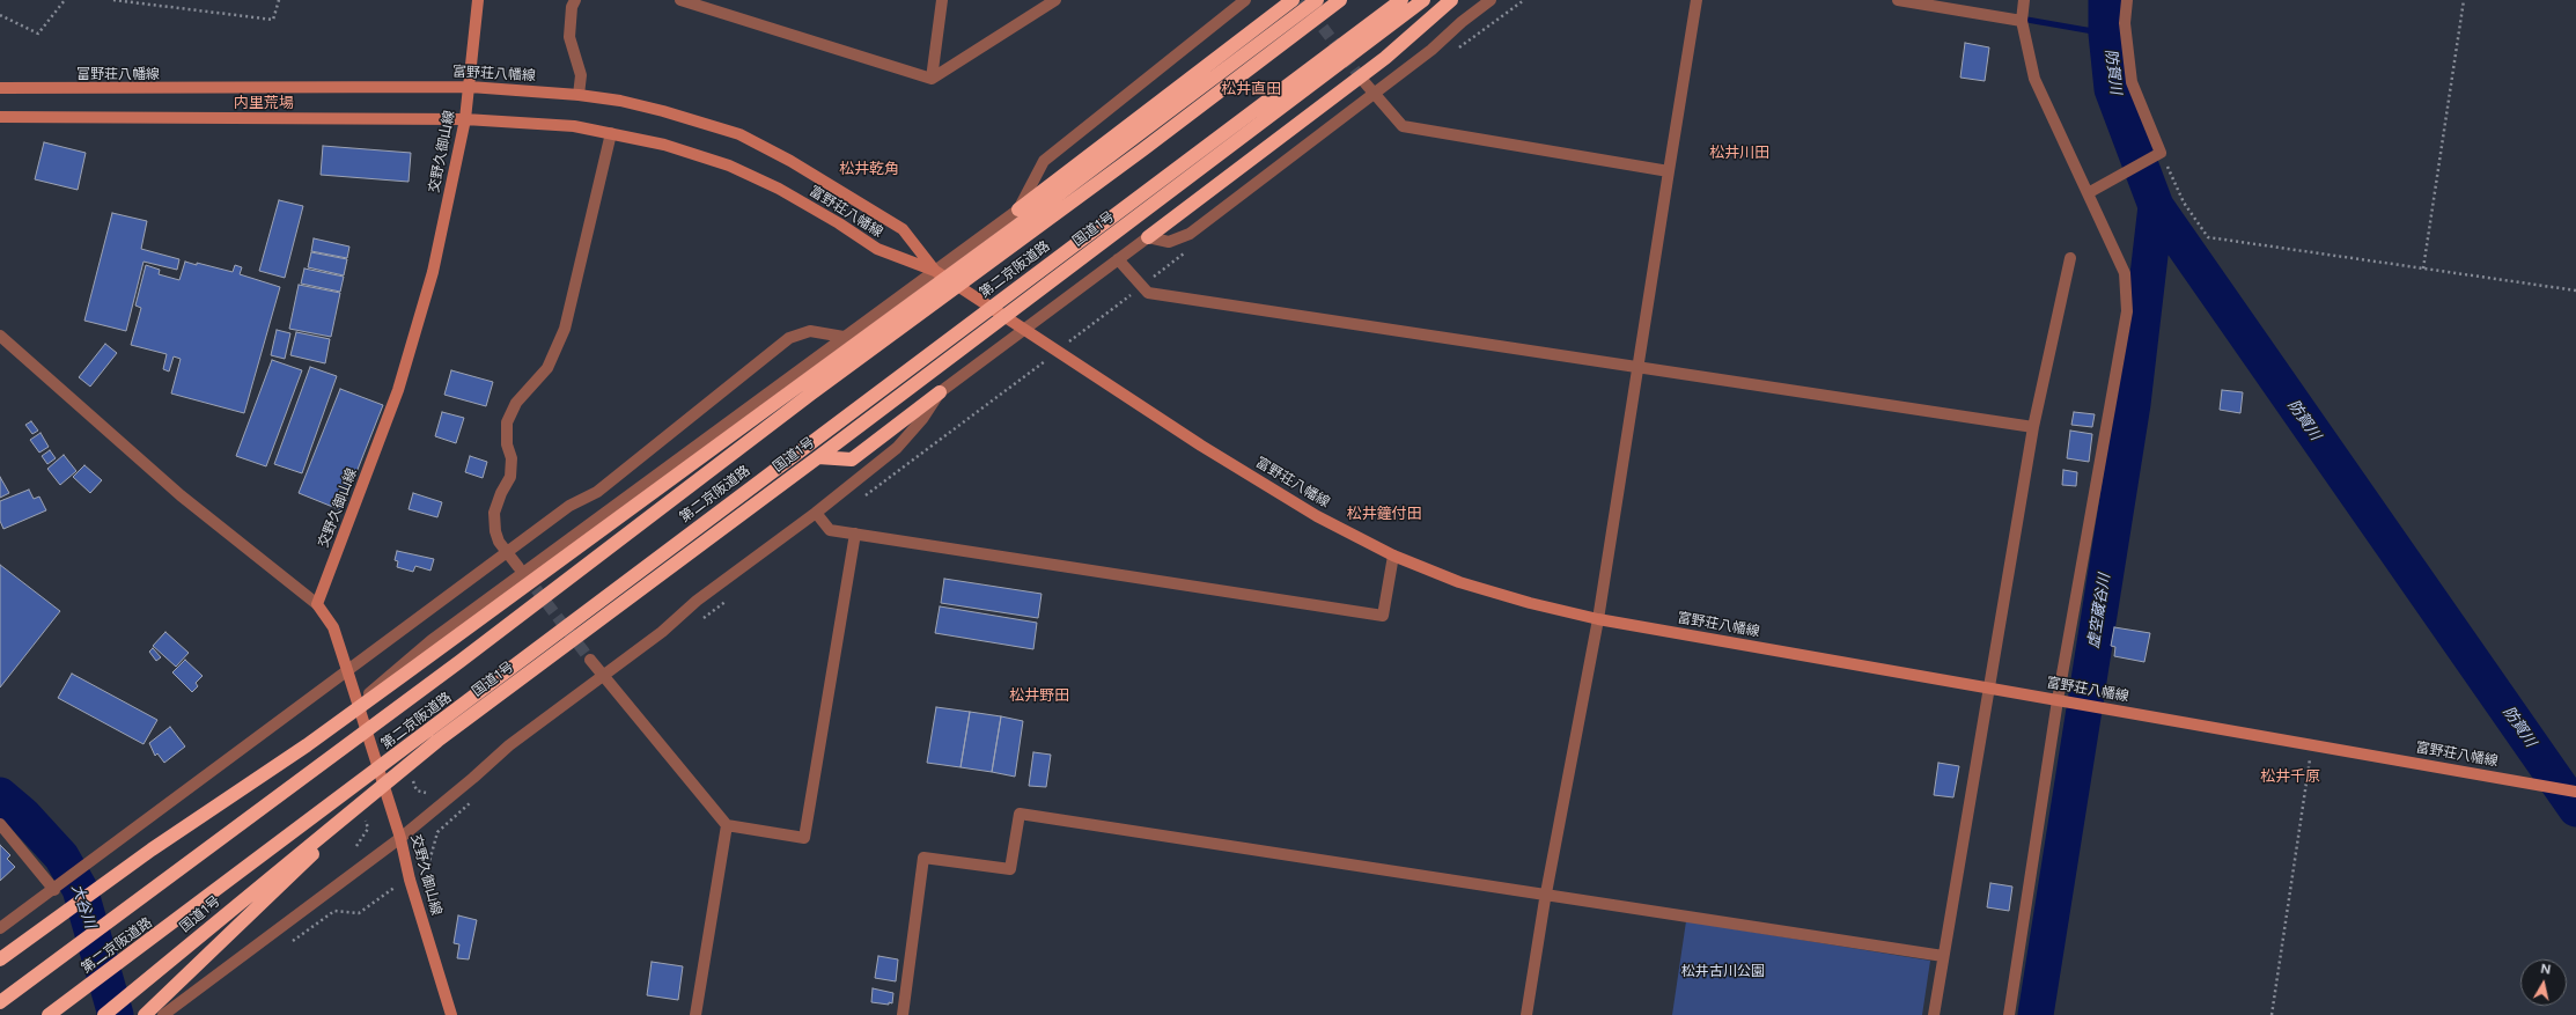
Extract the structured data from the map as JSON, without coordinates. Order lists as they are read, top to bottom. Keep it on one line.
{"streets":{"highway":["国道1号","第二京阪道路"],"main road":["富野荘八幡線","交野久御山線"]},"crossings":[["富野荘八幡線","交野久御山線"]],"districts":["松井直田","内里荒場","松井川田","松井乾角","松井鐘付田","松井野田","松井千原"],"water":["防賀川","虚空蔵谷川","大谷川"],"parks":["松井古川公園"],"north":"top"}
